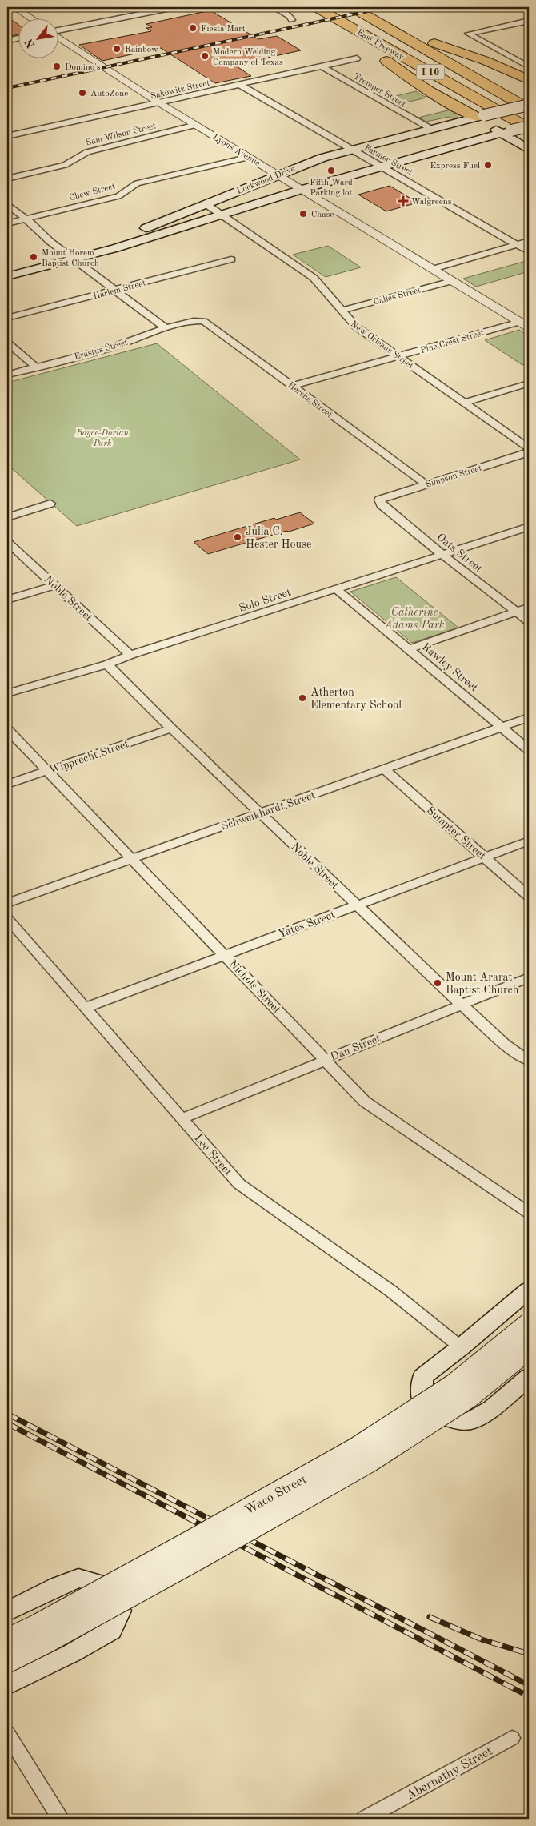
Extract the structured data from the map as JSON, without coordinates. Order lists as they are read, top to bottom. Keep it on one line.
{"streets":{"highway":["East Freeway","I 10"],"main road":["Lockwood Drive","Waco Street"],"street":["Sakowitz Street","Tremper Street","Sam Wilson Street","Lyons Avenue","Farmer Street","Chew Street","Harlem Street","Calles Street","Pine Crest Street","New Orleans Street","Erastus Street","Hershe Street","Simpson Street","Oats Street","Noble Street","Solo Street","Rawley Street","Wipprecht Street","Schweikhardt Street","Sumpter Street","Yates Street","Nichols Street","Dan Street","Lee Street","Abernathy Street"]},"crossings":[["East Freeway","Lockwood Drive"],["Sakowitz Street","Tremper Street"],["Sakowitz Street","Lyons Avenue"],["Sakowitz Street","Farmer Street"],["Tremper Street","Lockwood Drive"],["Sam Wilson Street","Lyons Avenue"],["Lyons Avenue","Lockwood Drive"],["Lyons Avenue","Chew Street"],["Lyons Avenue","Calles Street"],["Lyons Avenue","Pine Crest Street"],["Farmer Street","Lockwood Drive"],["Lockwood Drive","New Orleans Street"],["Calles Street","New Orleans Street"],["Pine Crest Street","New Orleans Street"],["Pine Crest Street","Hershe Street"],["Erastus Street","Hershe Street"],["Hershe Street","Simpson Street"],["Simpson Street","Oats Street"],["Oats Street","Solo Street"],["Noble Street","Solo Street"],["Noble Street","Wipprecht Street"],["Noble Street","Schweikhardt Street"],["Noble Street","Yates Street"],["Noble Street","Dan Street"],["Solo Street","Rawley Street"],["Rawley Street","Schweikhardt Street"],["Wipprecht Street","Nichols Street"],["Schweikhardt Street","Sumpter Street"],["Schweikhardt Street","Nichols Street"],["Sumpter Street","Yates Street"],["Yates Street","Nichols Street"],["Yates Street","Lee Street"],["Nichols Street","Dan Street"],["Dan Street","Lee Street"]],"parks":["Boyce-Dorian Park","Catherine Adams Park"],"places":{"other":["Fiesta Mart","Rainbow","Modern Welding Company of Texas","Domino's","AutoZone","Express Fuel","Fifth Ward Parking lot","Chase","Mount Horem Baptist Church","Julia C. Hester House","Atherton Elementary School","Mount Ararat Baptist Church"],"health":["Walgreens"]},"north":"bottom left"}
